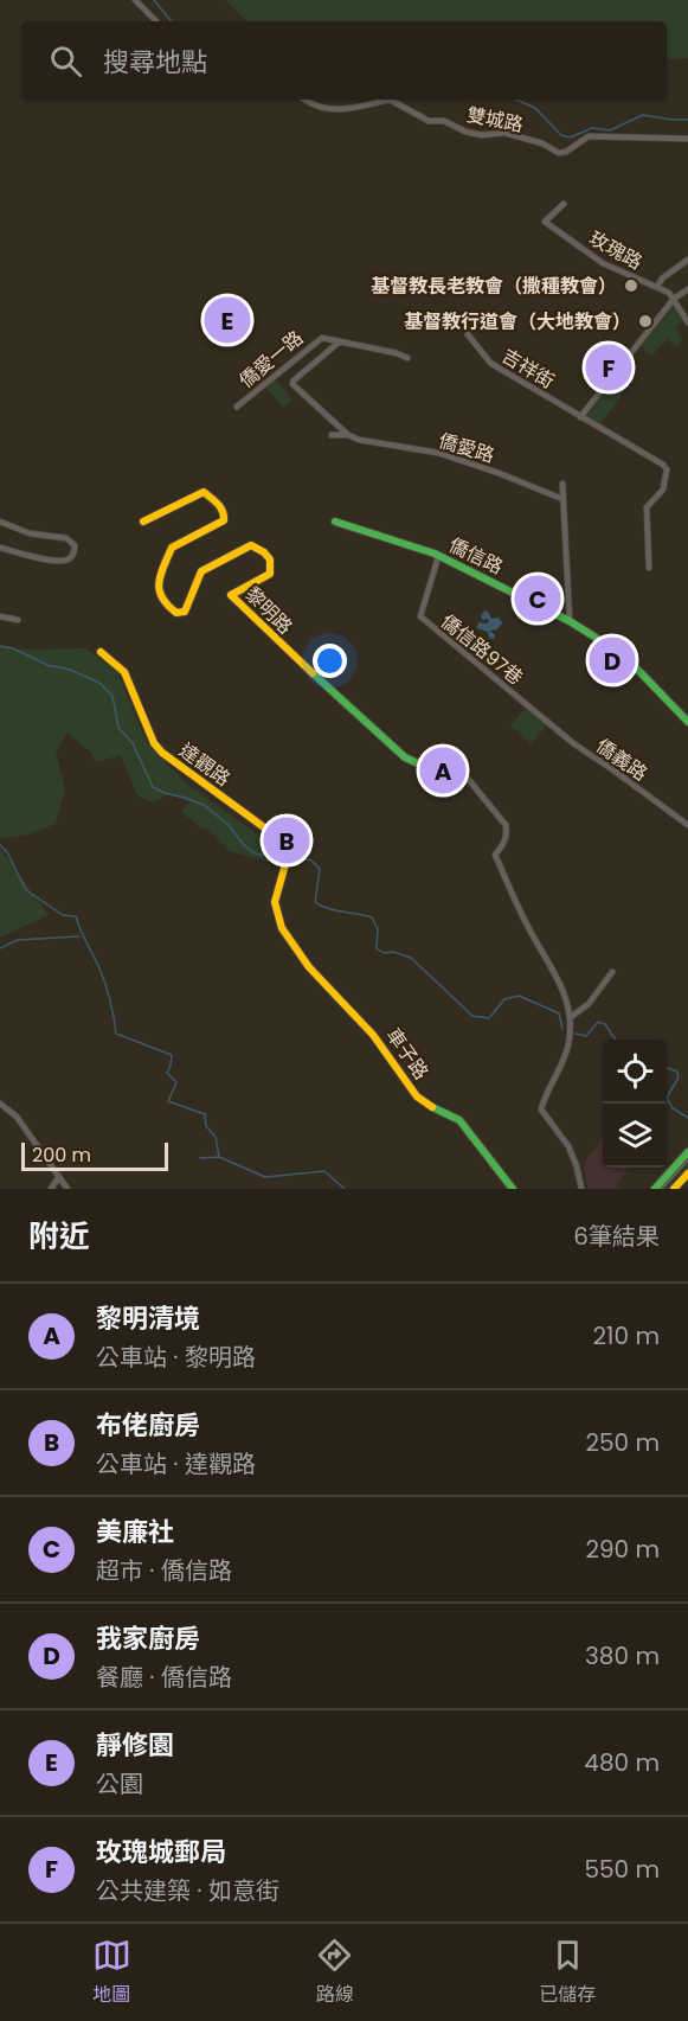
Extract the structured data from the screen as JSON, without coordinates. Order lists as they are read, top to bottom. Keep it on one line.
{"streets":{"street":["雙城路","玫瑰路","僑愛一路","吉祥街","僑愛路","僑信路","黎明路","僑信路97巷","僑義路","達觀路","車子路"]},"crossings":[["僑信路","僑信路97巷"],["僑信路97巷","僑義路"],["達觀路","車子路"]],"places":["基督教長老教會（撒種教會）","基督教行道會（大地教會）"],"scale_bar":"200 m","page":{"search":"搜尋地點","pins":["E","F","C","D","A","B"],"scale":"200 m","heading":["附近","6筆結果"],"list":[{"mark":"A","name":"黎明清境","note":"公車站 · 黎明路","value":"210 m"},{"mark":"B","name":"布佬廚房","note":"公車站 · 達觀路","value":"250 m"},{"mark":"C","name":"美廉社","note":"超市 · 僑信路","value":"290 m"},{"mark":"D","name":"我家廚房","note":"餐廳 · 僑信路","value":"380 m"},{"mark":"E","name":"靜修園","note":"公園","value":"480 m"},{"mark":"F","name":"玫瑰城郵局","note":"公共建築 · 如意街","value":"550 m"}],"nav":["地圖","路線","已儲存"]}}
